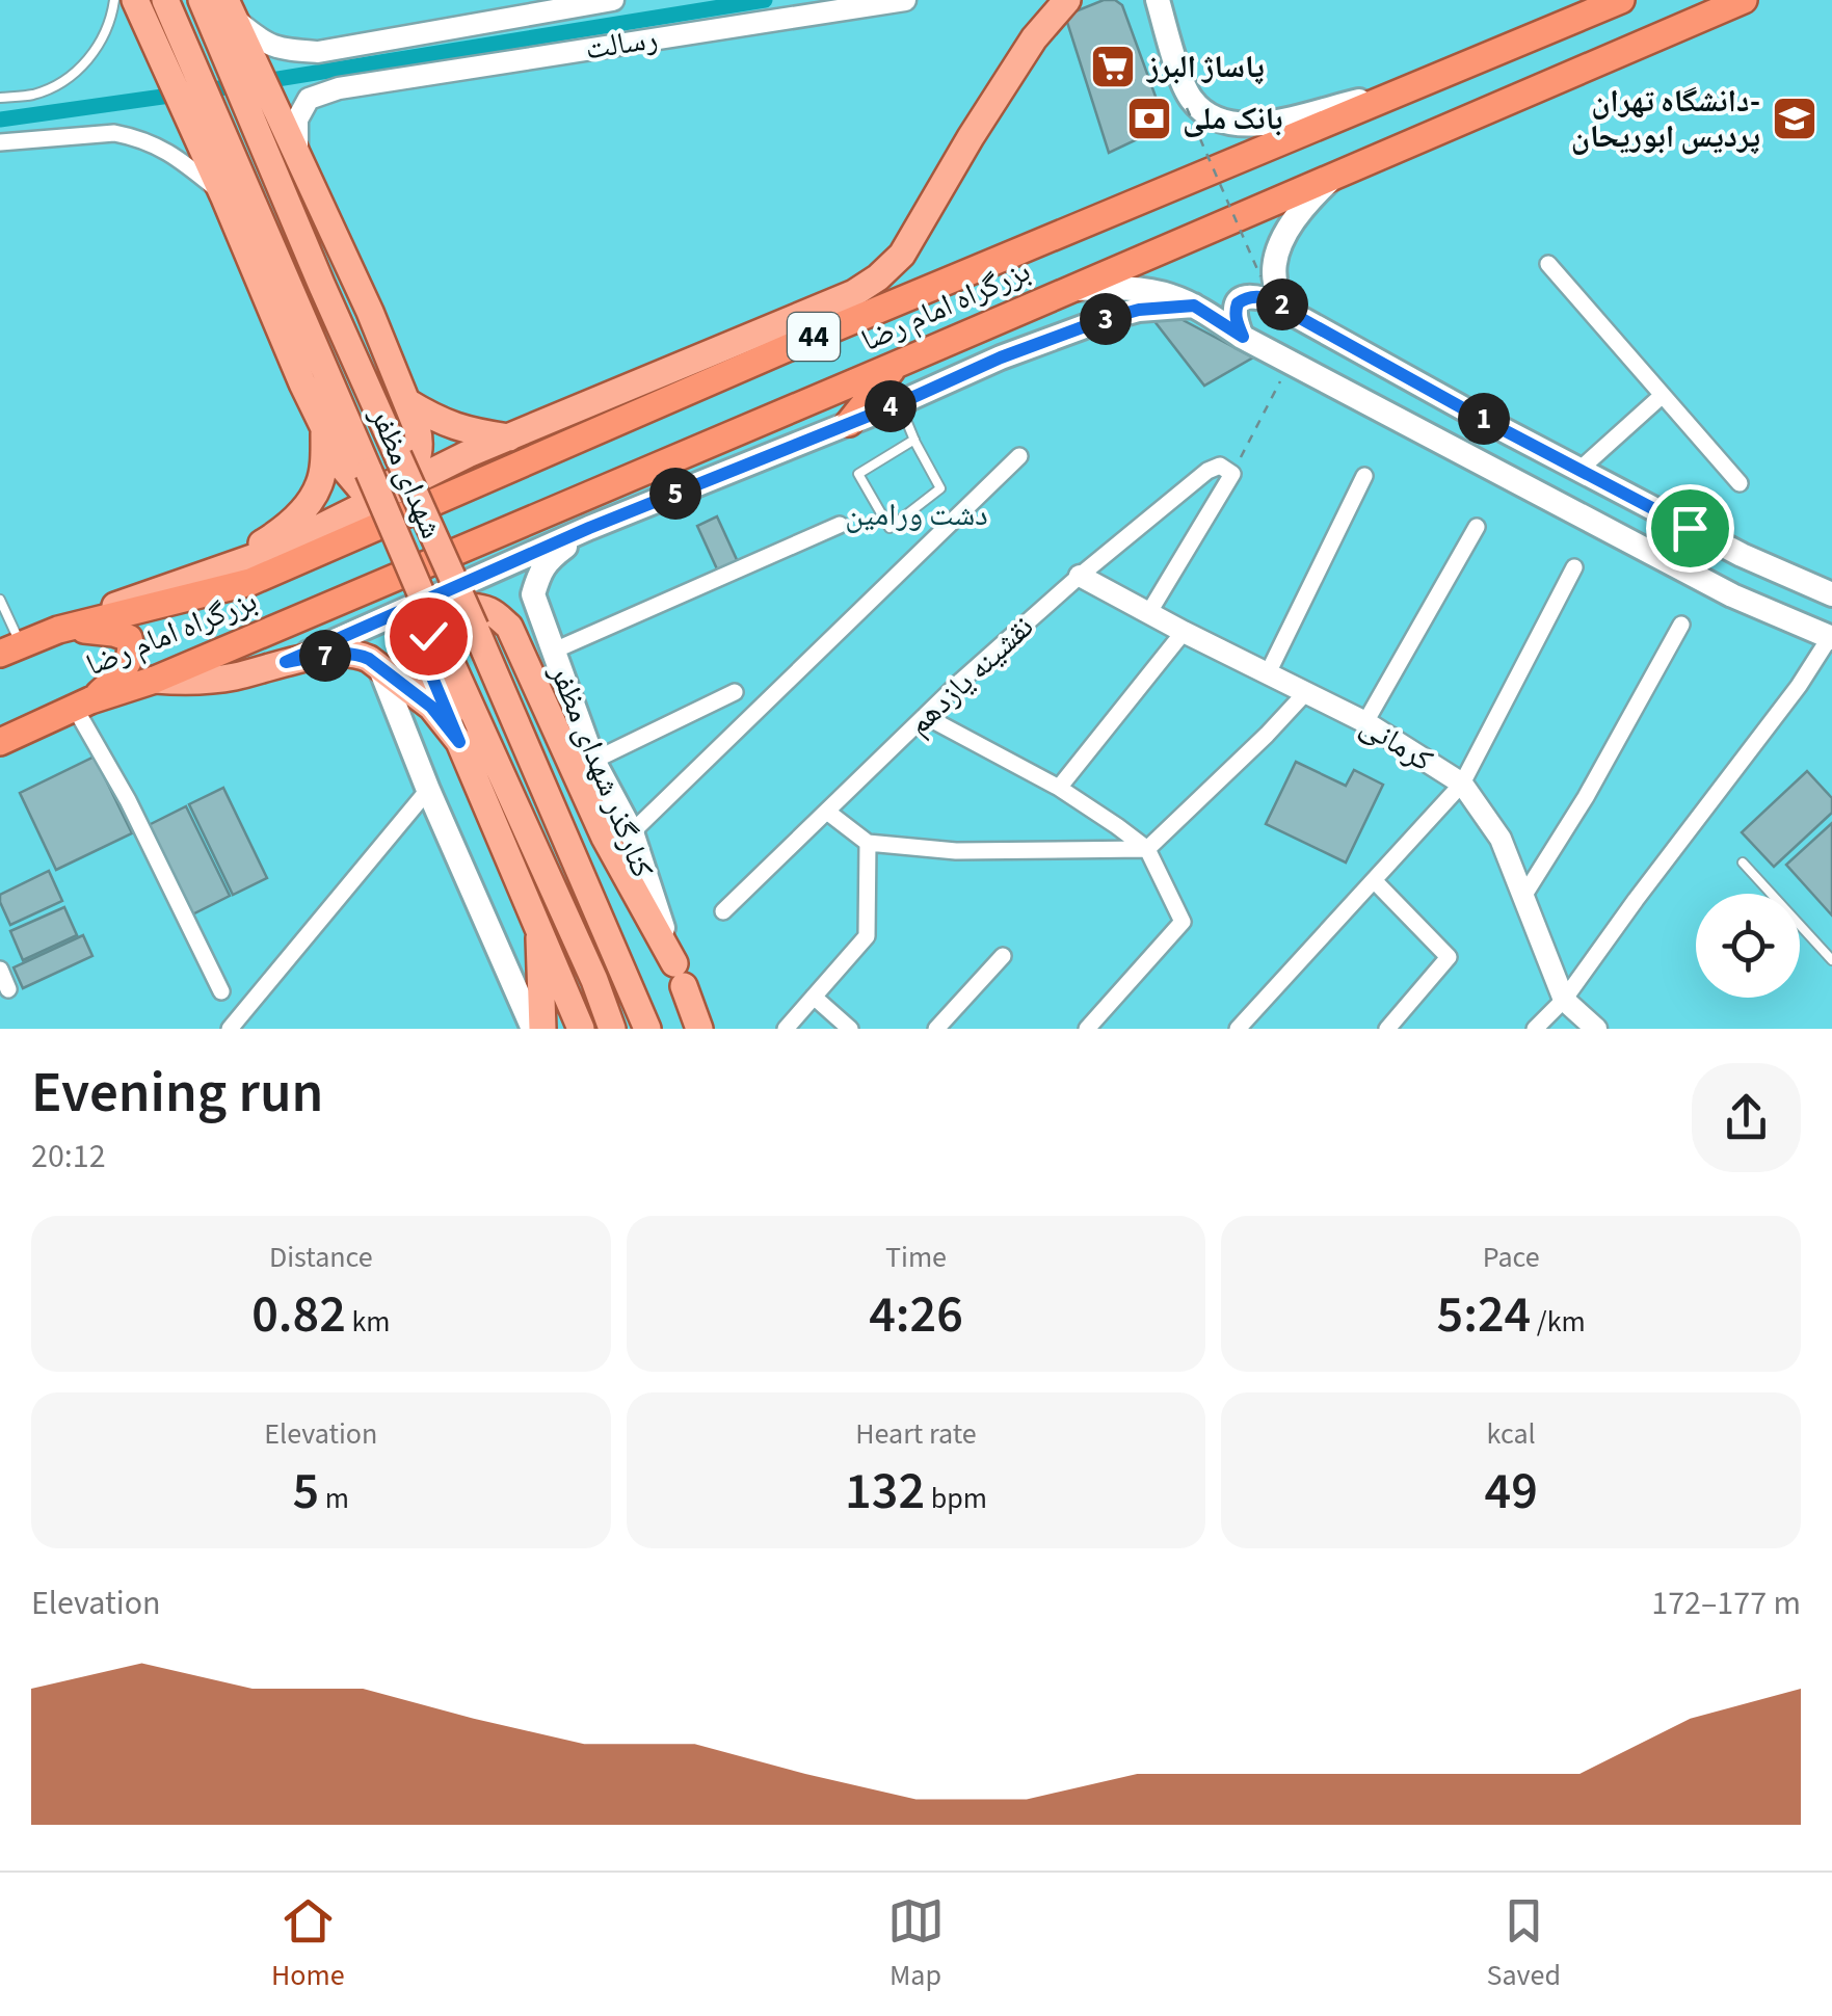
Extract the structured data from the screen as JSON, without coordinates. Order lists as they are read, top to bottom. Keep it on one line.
{"streets":{"highway":["بزرگراه امام رضا","44"],"main road":["شهدای مظفر","کنارگذر شهدای مظفر"],"street":["رسالت","نقشینه یازدهم","کرمانی"]},"crossings":[["رسالت","شهدای مظفر"],["نقشینه یازدهم","کرمانی"]],"parks":["دشت ورامین"],"places":{"supermarket":["پاساژ البرز"],"bank":["بانک ملی"],"school or university":["دانشگاه تهران- پردیس ابوریحان"]},"page":{"pins":["2","3","4","1","5","7"],"heading":["Evening run","20:12"],"stats":[["Distance","0.82 km"],["Time","4:26"],["Pace","5:24 /km"],["Elevation","5 m"],["Heart rate","132 bpm"],["kcal","49"]],"chart":["Elevation","172–177 m"],"tabs":["Home","Map","Saved"]}}
